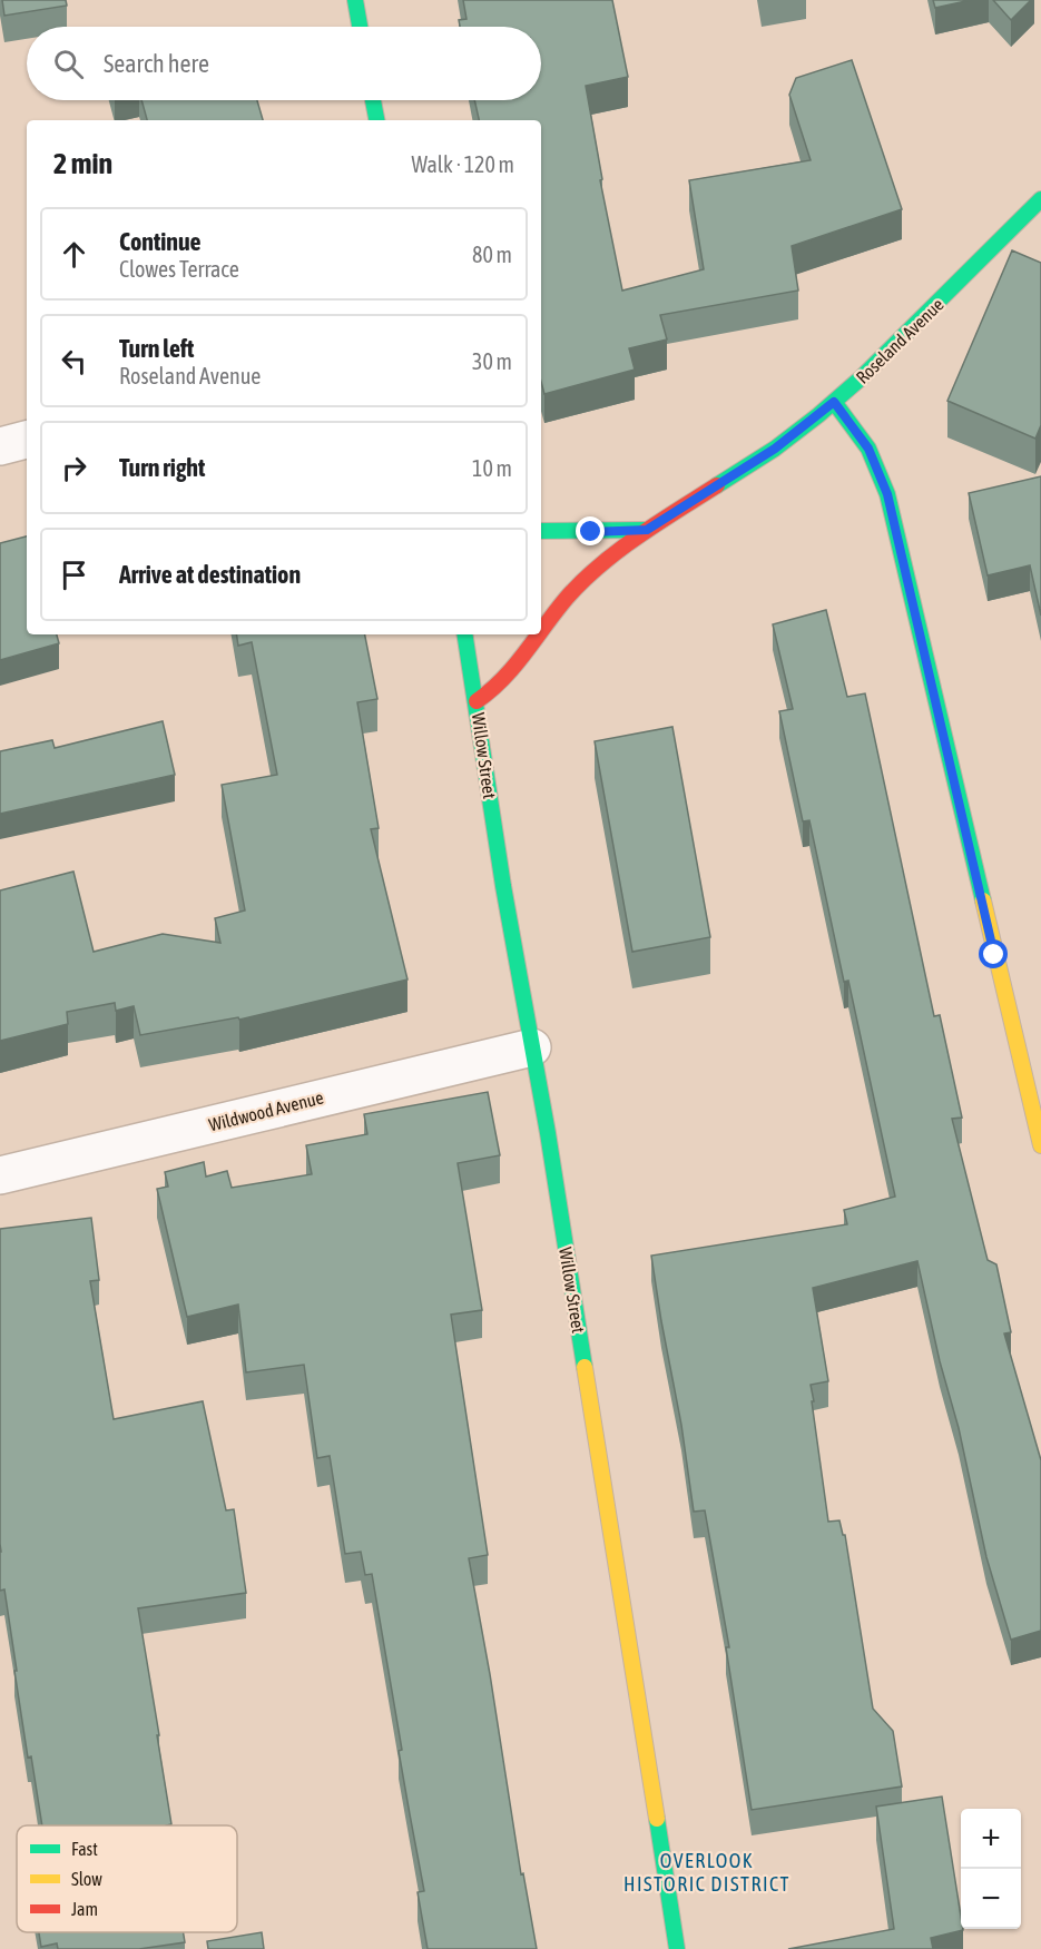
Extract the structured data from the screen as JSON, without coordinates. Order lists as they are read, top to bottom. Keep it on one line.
{"streets":{"street":["Roseland Avenue","Willow Street","Wildwood Avenue"]},"crossings":[["Roseland Avenue","Willow Street"],["Willow Street","Wildwood Avenue"]],"districts":["OVERLOOK HISTORIC DISTRICT"],"legend":["Fast","Slow","Jam"],"page":{"search":"Search here","heading":["2 min","Walk · 120 m"],"list":[["Continue","Clowes Terrace","80 m"],["Turn left","Roseland Avenue","30 m"],["Turn right","10 m"],"Arrive at destination"],"map_buttons":["+","−"]}}
